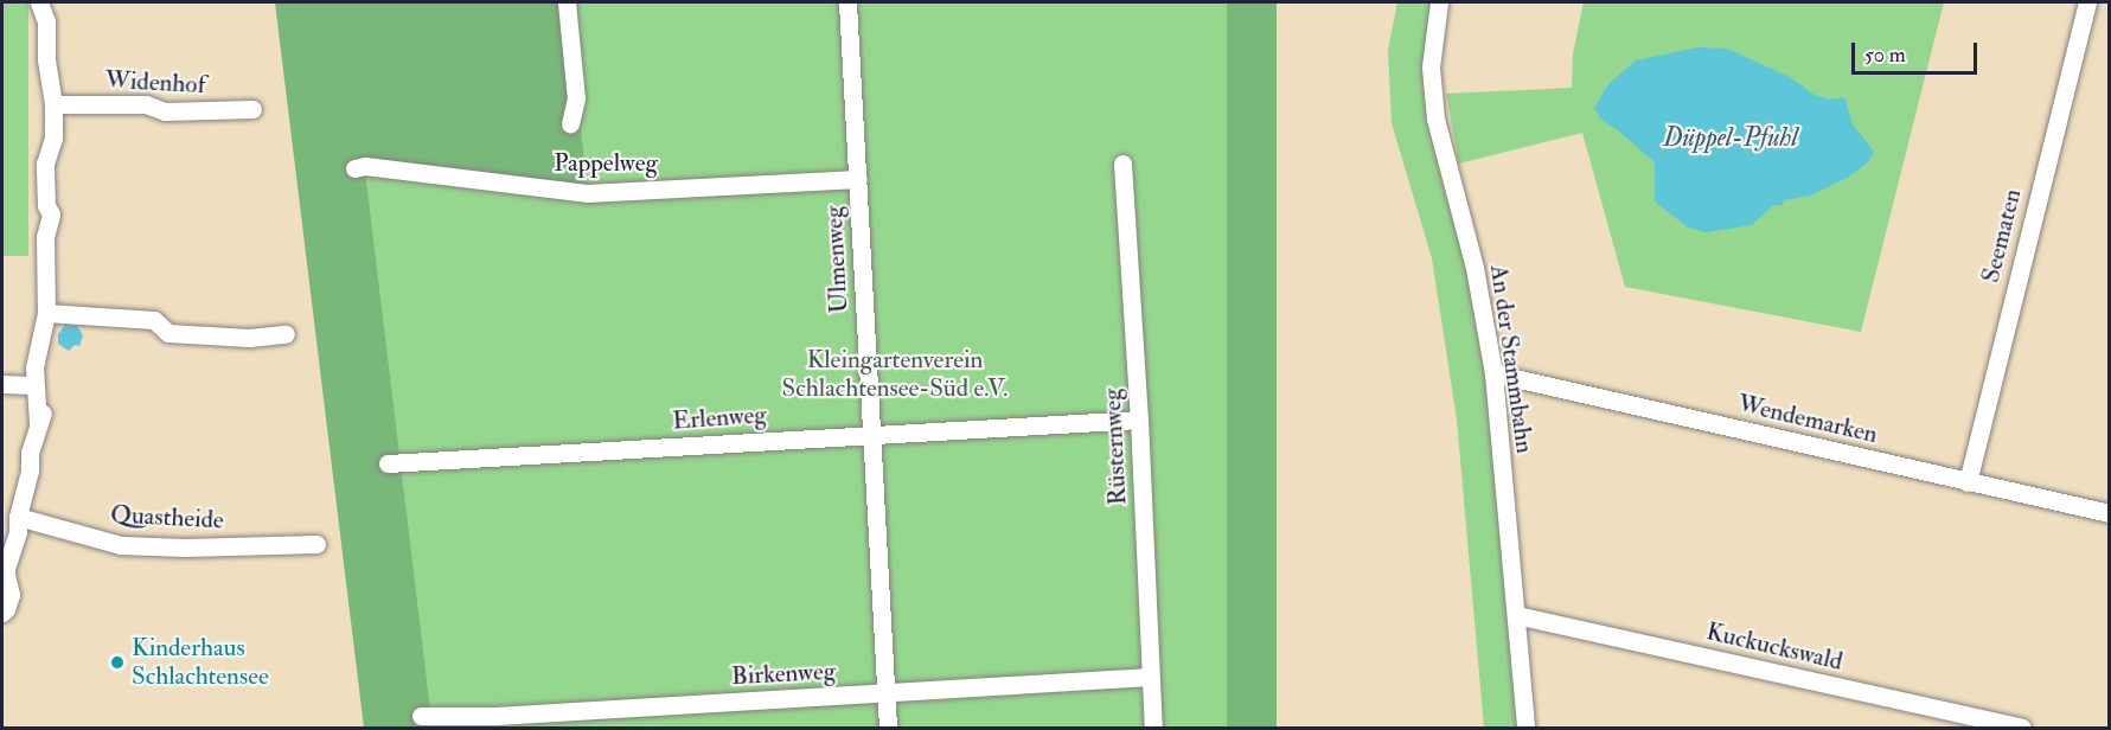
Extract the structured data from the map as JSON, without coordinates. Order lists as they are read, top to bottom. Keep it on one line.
{"streets":{"street":["Widenhof","Pappelweg","Seematen","Ulmenweg","An der Stammbahn","Erlenweg","Wendemarken","Rüsternweg","Quastheide","Kuckuckswald","Birkenweg"]},"crossings":[["Pappelweg","Ulmenweg"],["Seematen","Wendemarken"],["Ulmenweg","Erlenweg"],["Ulmenweg","Birkenweg"],["An der Stammbahn","Wendemarken"],["An der Stammbahn","Kuckuckswald"],["Erlenweg","Rüsternweg"],["Rüsternweg","Birkenweg"]],"water":["Düppel-Pfuhl"],"parks":["Kleingartenverein Schlachtensee-Süd e.V."],"places":["Kinderhaus Schlachtensee"],"scale_bar":"50 m"}
